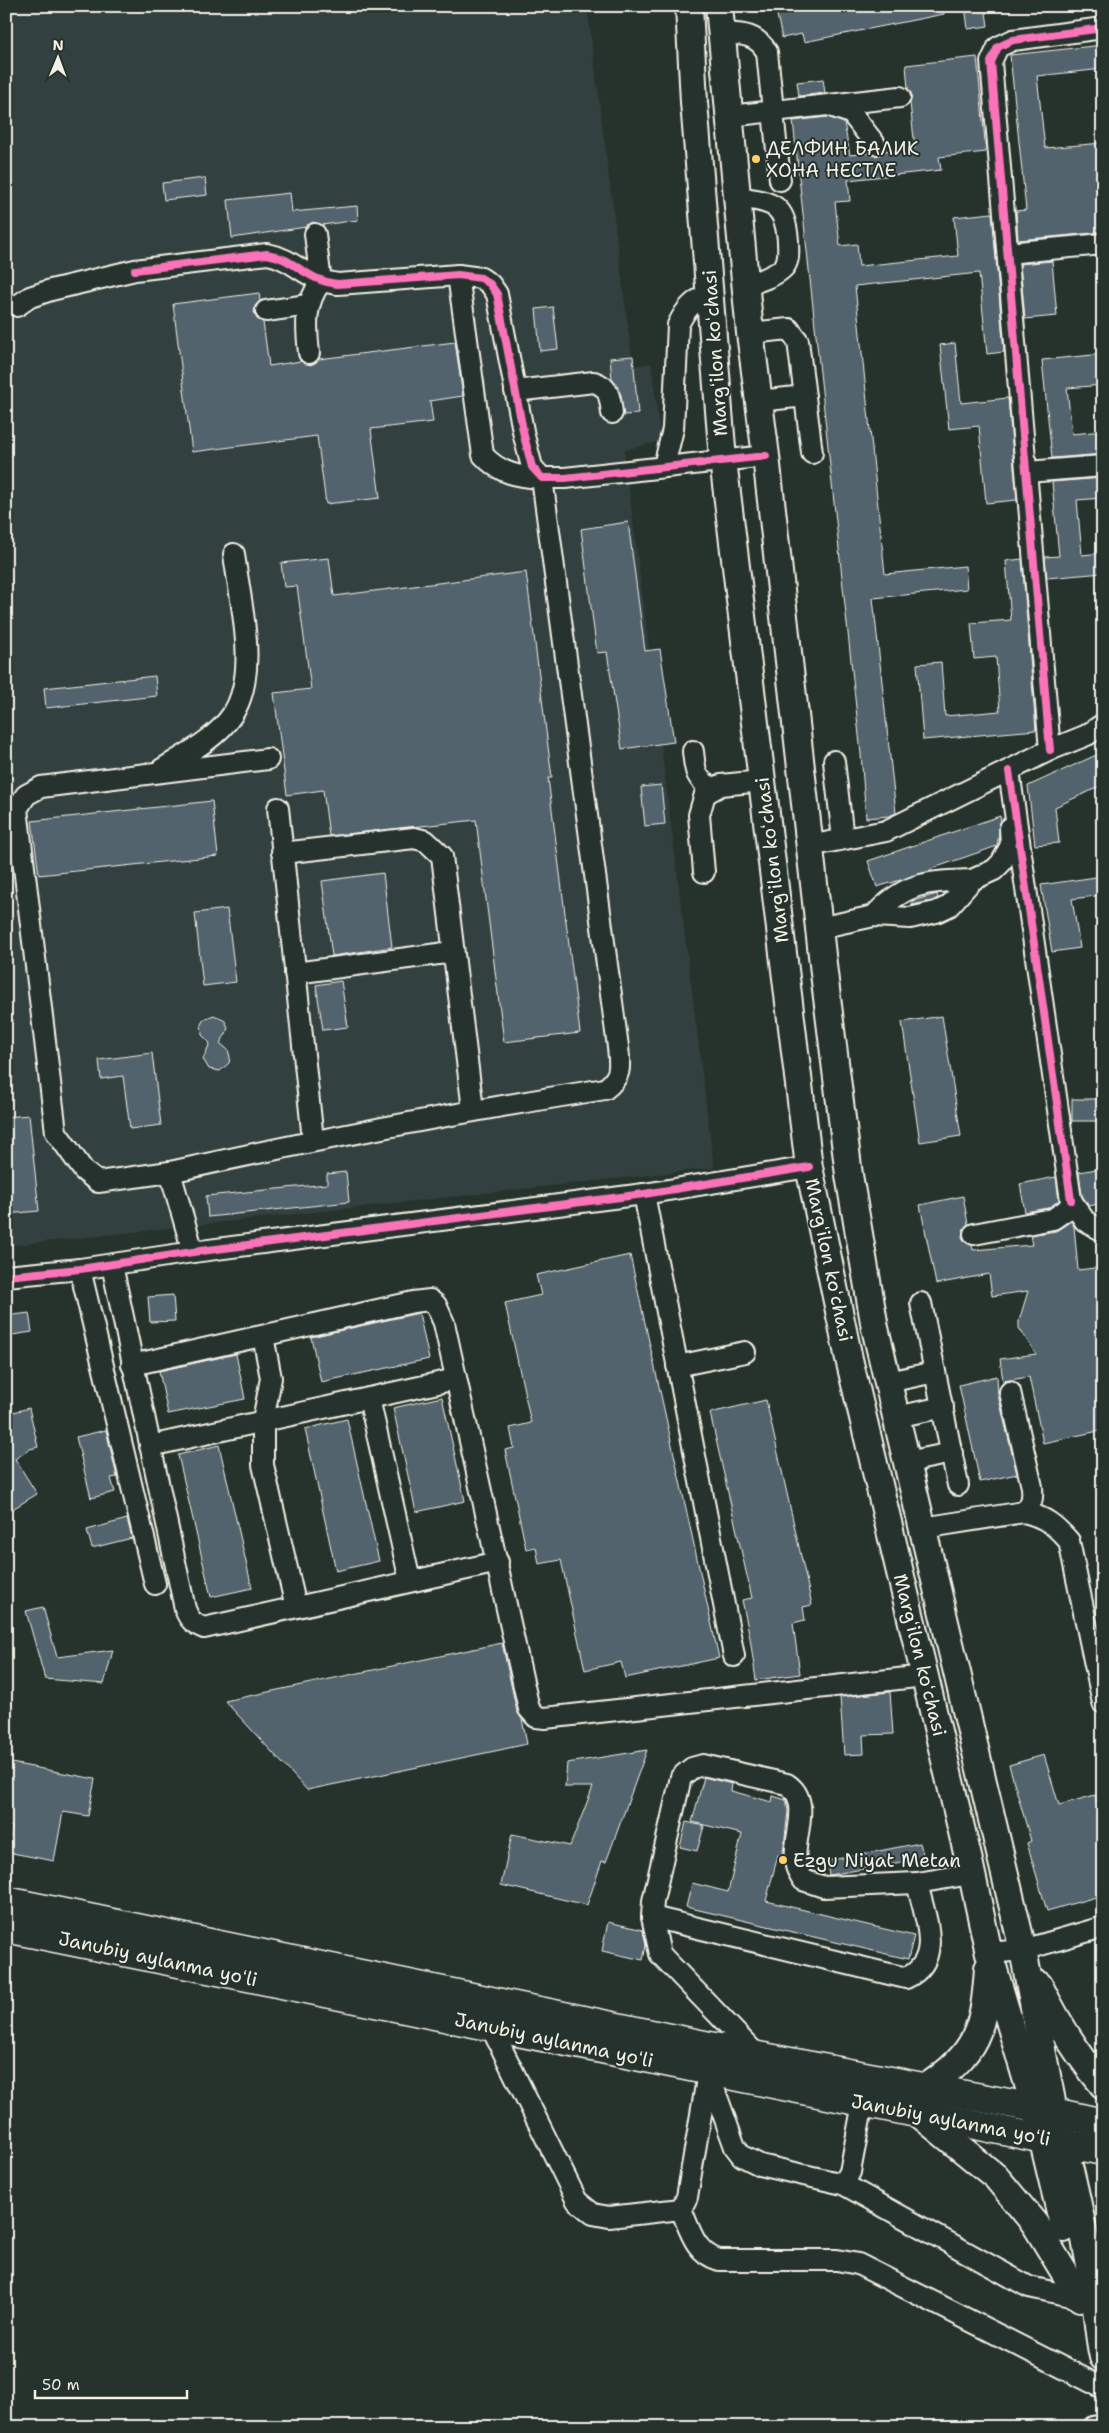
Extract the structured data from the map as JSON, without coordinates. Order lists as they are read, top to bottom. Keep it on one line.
{"streets":{"highway":["Janubiy aylanma yoʻli"],"main road":["Margʻilon koʻchasi"]},"crossings":[["Margʻilon koʻchasi","Janubiy aylanma yoʻli"]],"places":["ДЕЛФИН БАЛИК ХОНА НЕСТЛЕ","Ezgu Niyat Metan"],"scale_bar":"50 m","north":"top"}
